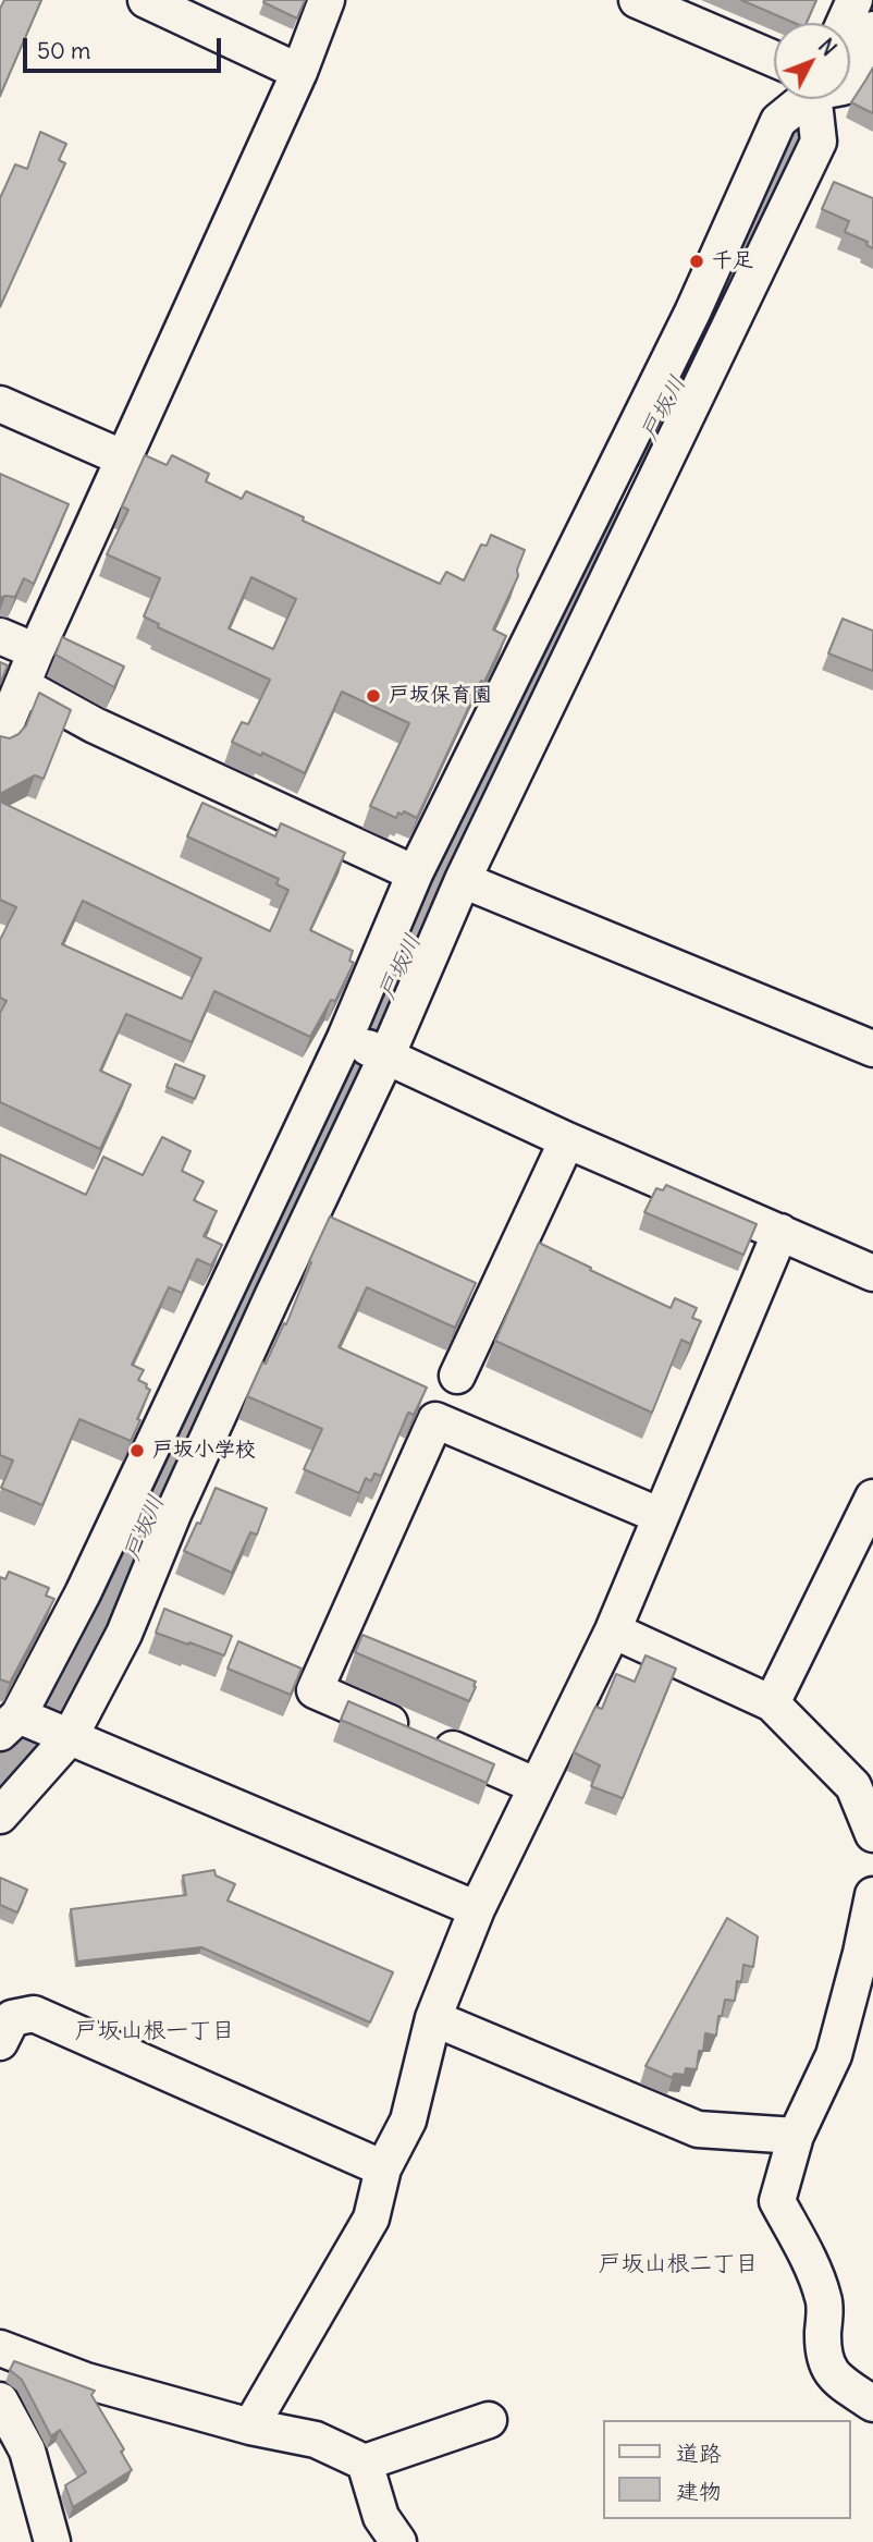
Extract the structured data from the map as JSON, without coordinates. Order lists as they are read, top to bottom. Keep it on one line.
{"districts":["戸坂山根一丁目","戸坂山根二丁目"],"water":["戸坂川"],"places":["千足","戸坂保育園","戸坂小学校"],"legend":["道路","建物"],"scale_bar":"50 m","north":"top right"}
